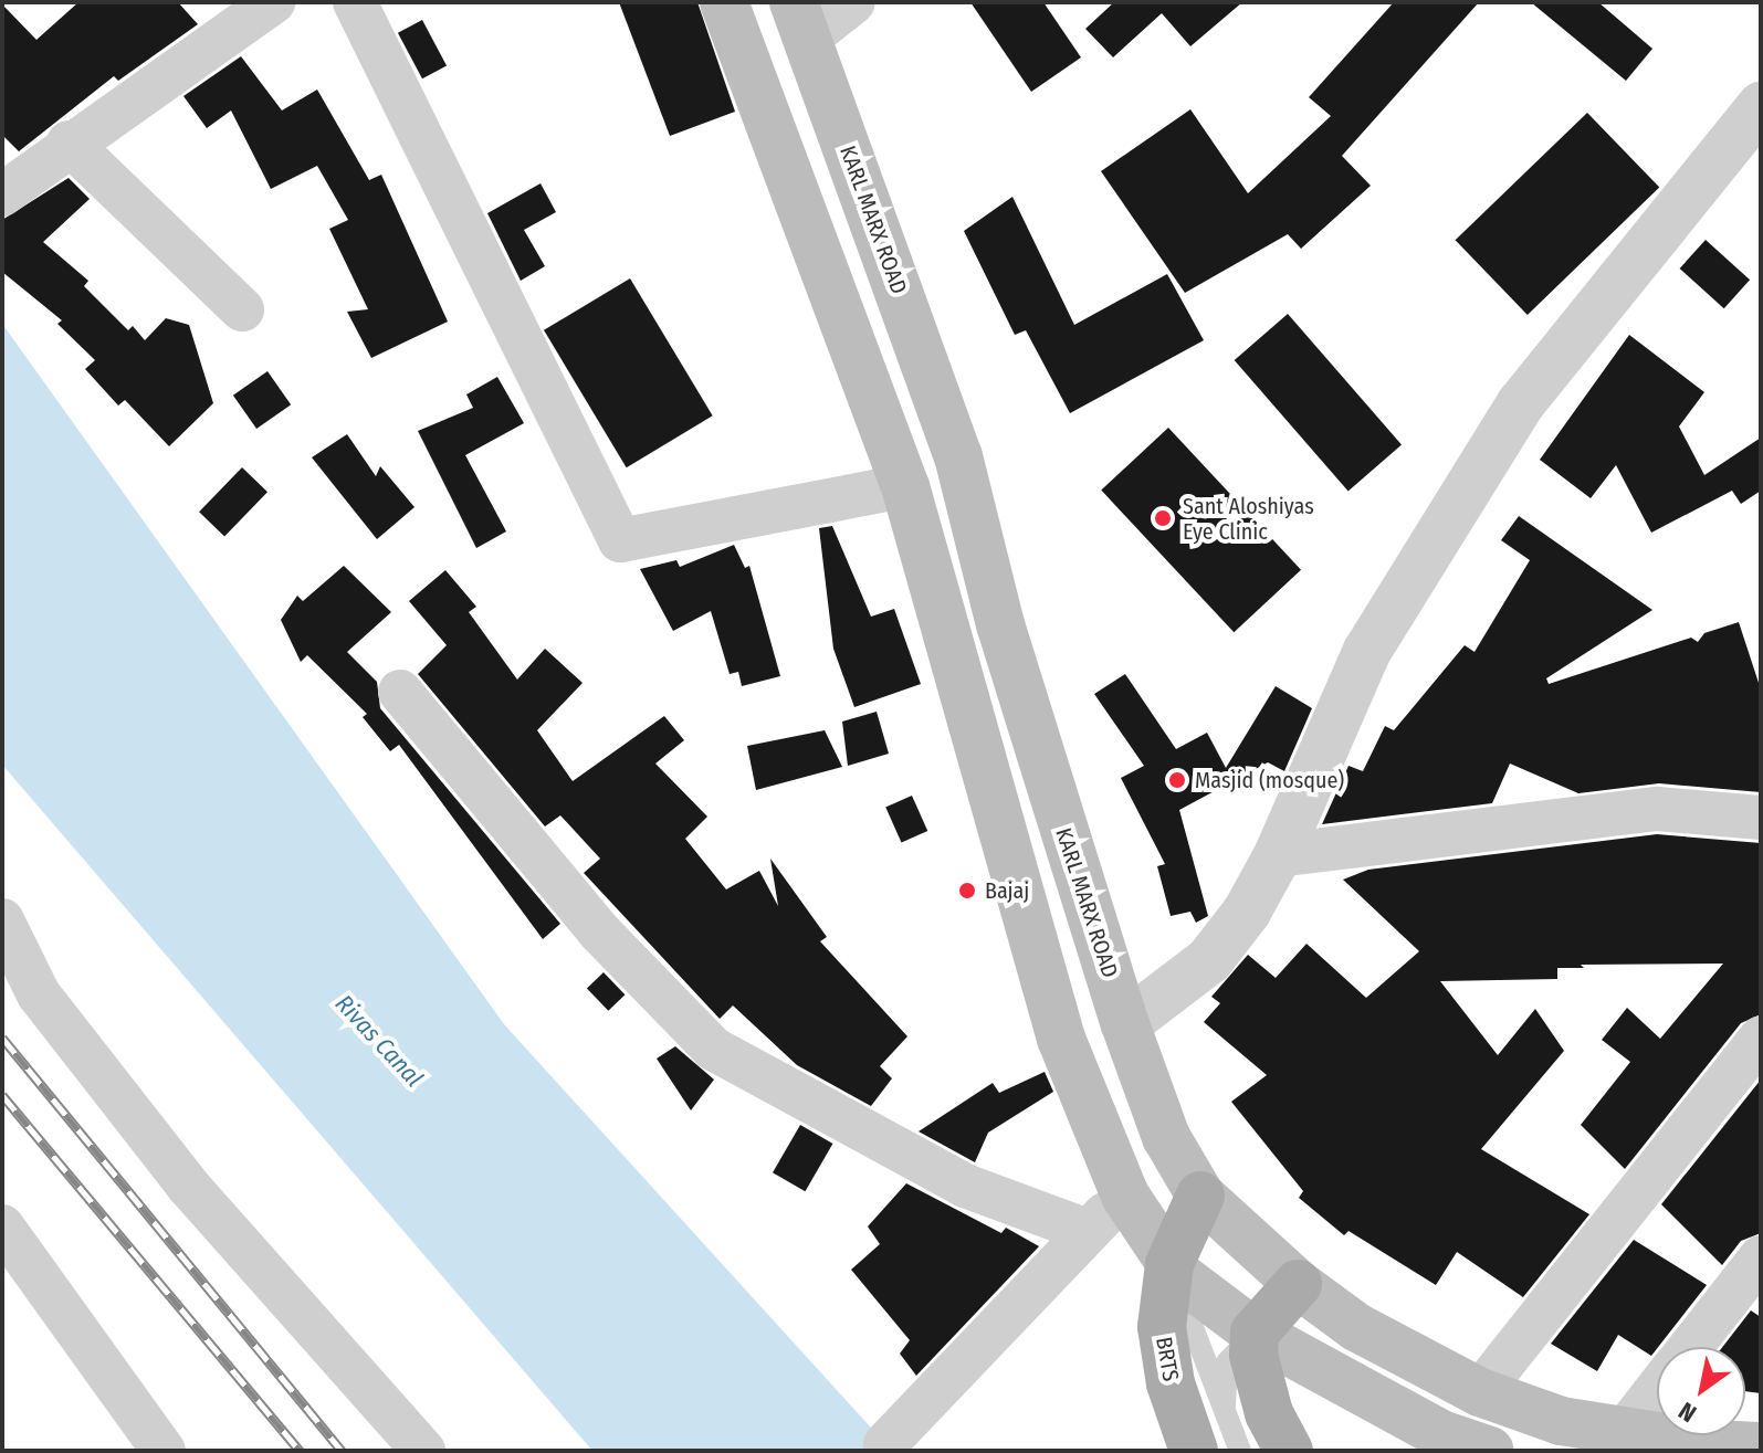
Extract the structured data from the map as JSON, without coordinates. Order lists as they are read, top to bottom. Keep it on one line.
{"streets":{"main road":["KARL MARX ROAD","BRTS"]},"crossings":[["KARL MARX ROAD","BRTS"]],"water":["Rivas Canal"],"places":["Sant Aloshiyas Eye Clinic","Masjid (mosque)","Bajaj"],"north":"bottom left"}
